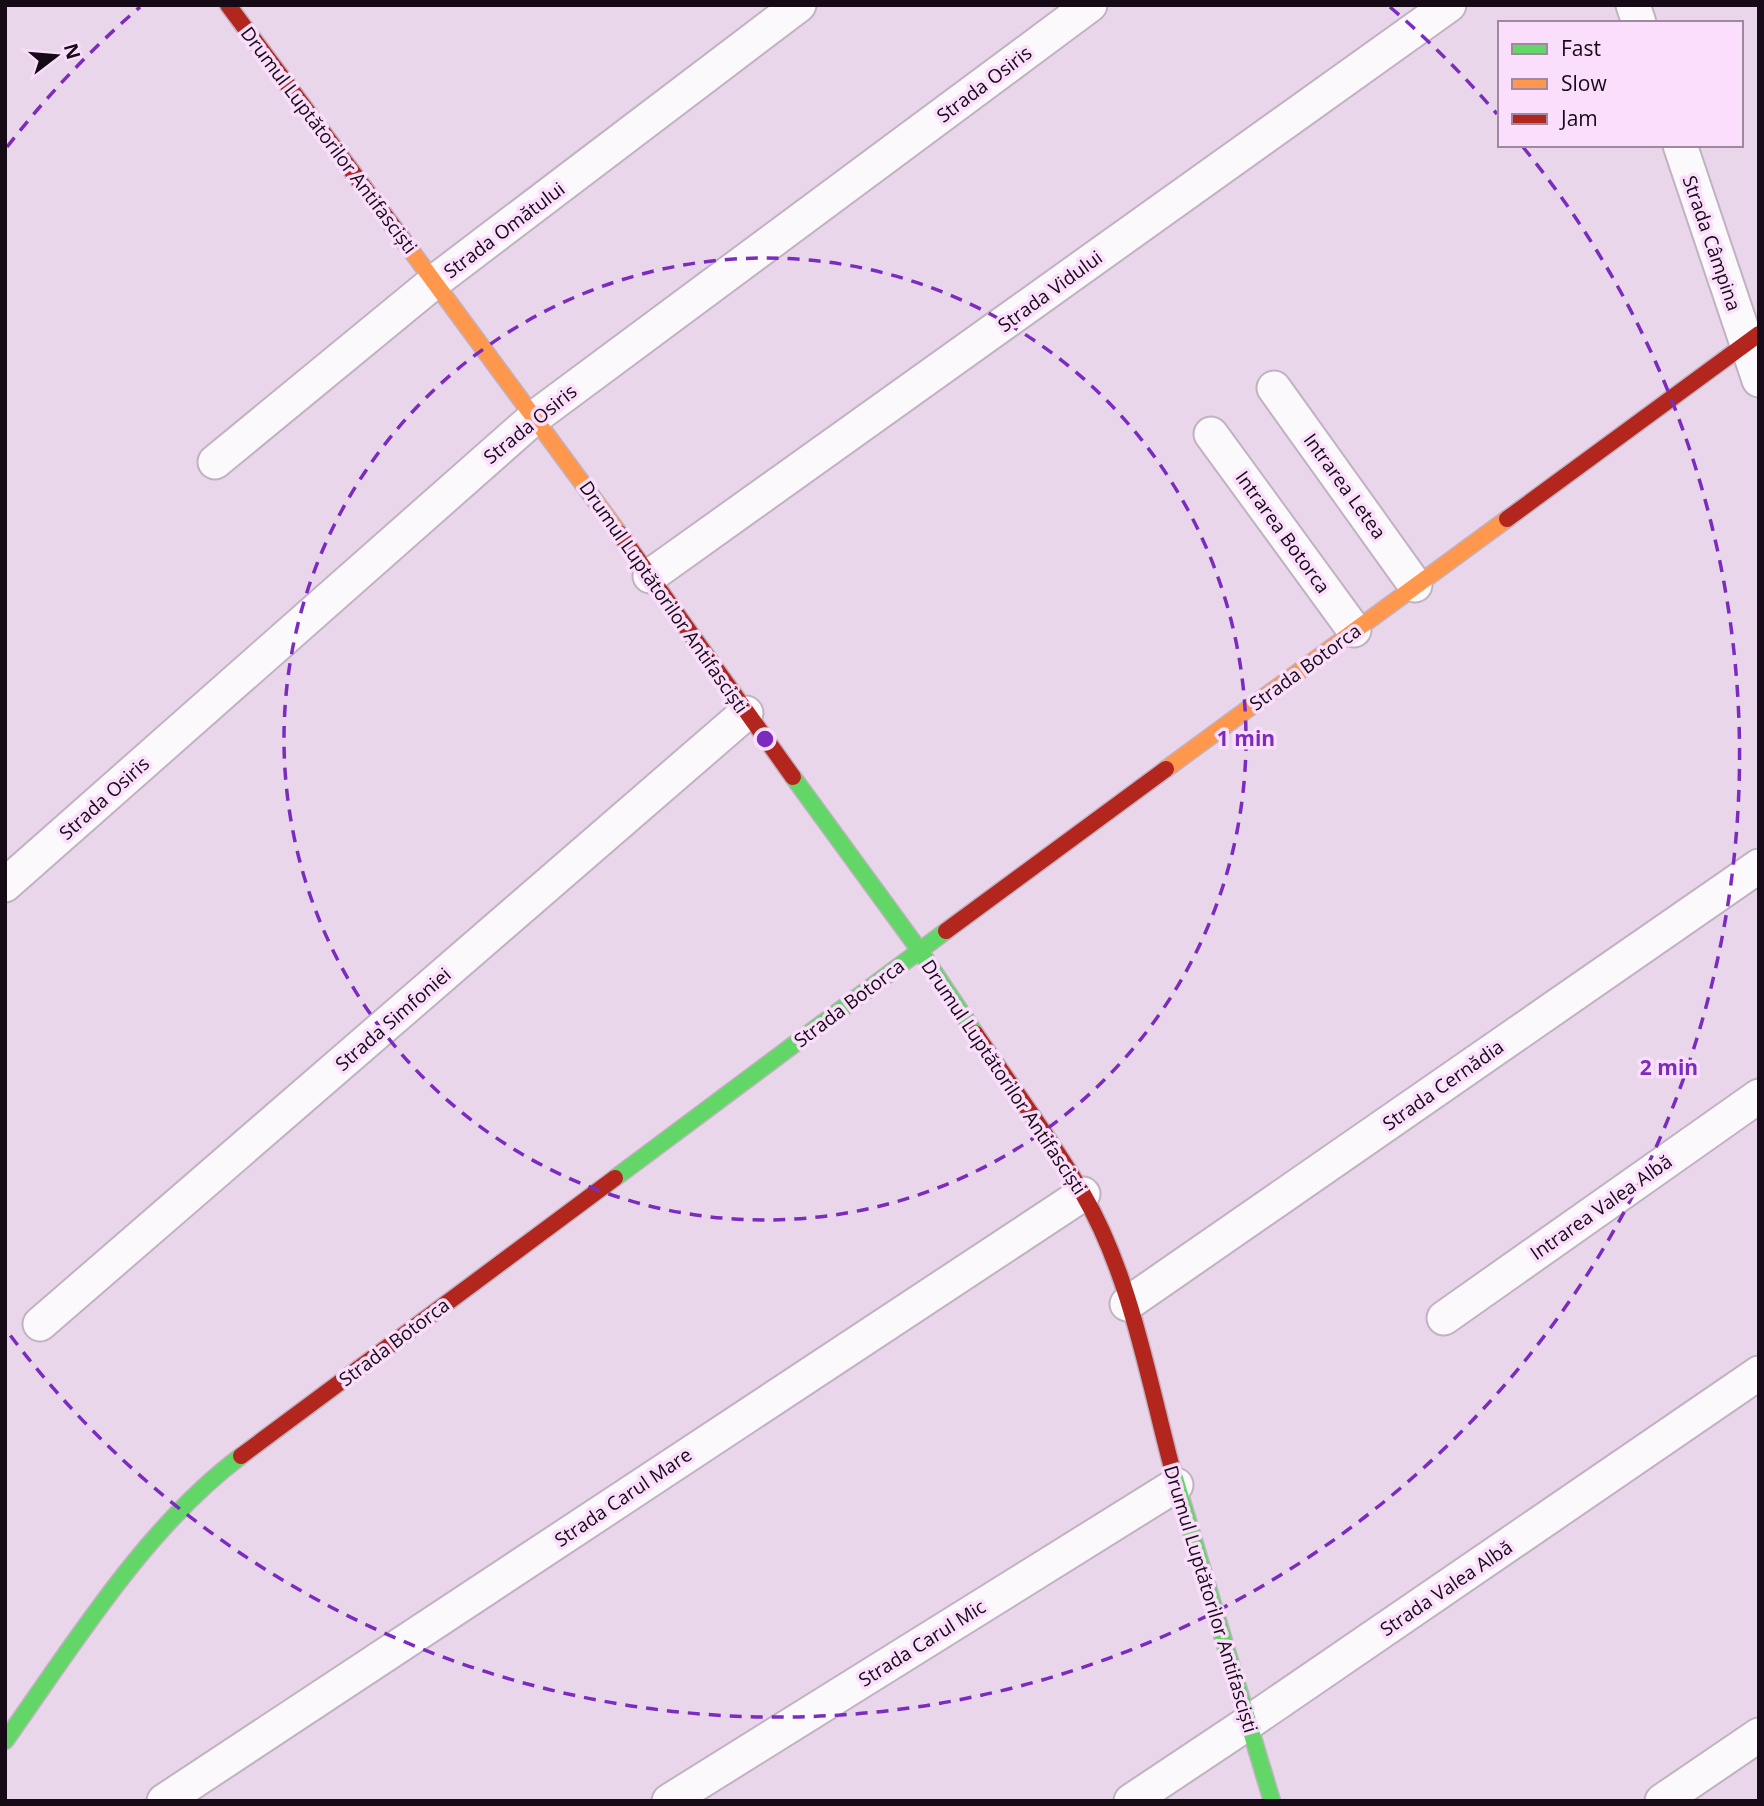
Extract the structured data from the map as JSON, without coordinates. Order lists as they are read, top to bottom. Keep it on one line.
{"streets":{"street":["Strada Osiris","Drumul Luptătorilor Antifasciști","Strada Omătului","Strada Câmpina","Strada Vidului","Intrarea Letea","Intrarea Botorca","Strada Botorca","Strada Simfoniei","Strada Cernădia","Intrarea Valea Albă","Strada Carul Mare","Strada Valea Albă","Strada Carul Mic"]},"crossings":[["Strada Osiris","Drumul Luptătorilor Antifasciști"],["Drumul Luptătorilor Antifasciști","Strada Omătului"],["Drumul Luptătorilor Antifasciști","Strada Vidului"],["Drumul Luptătorilor Antifasciști","Strada Botorca"],["Drumul Luptătorilor Antifasciști","Strada Simfoniei"],["Drumul Luptătorilor Antifasciști","Strada Cernădia"],["Drumul Luptătorilor Antifasciști","Strada Carul Mare"],["Drumul Luptătorilor Antifasciști","Strada Valea Albă"],["Drumul Luptătorilor Antifasciști","Strada Carul Mic"],["Strada Câmpina","Strada Botorca"],["Intrarea Letea","Strada Botorca"],["Intrarea Botorca","Strada Botorca"]],"legend":["Fast","Slow","Jam"],"north":"right","rings":["1 min","2 min"]}
